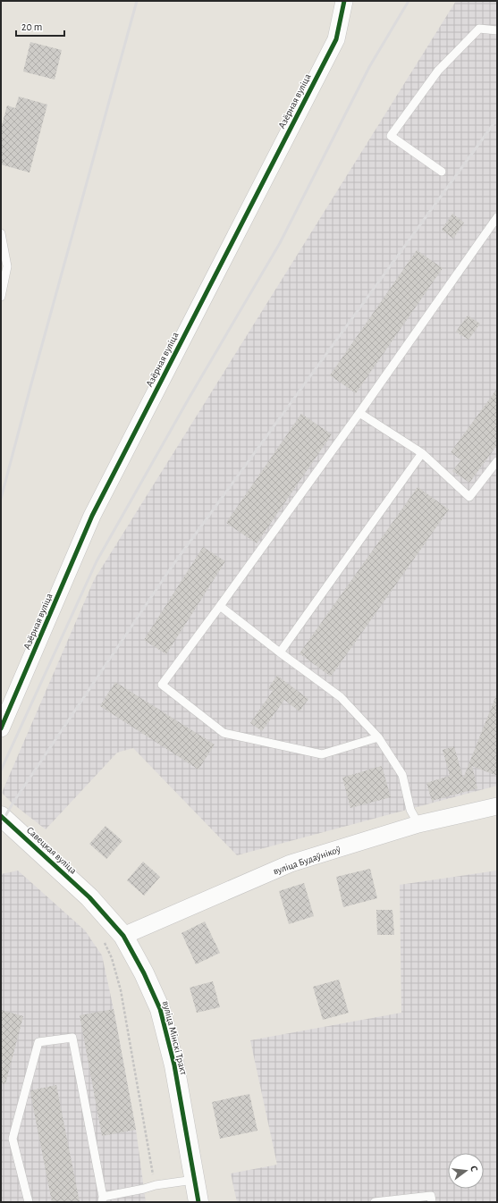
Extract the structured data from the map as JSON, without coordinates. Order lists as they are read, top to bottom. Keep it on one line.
{"streets":{"street":["Азёрная вуліца","Савецкая вуліца","вуліца Будаўнікоў","вуліца Мінскі Тракт"]},"crossings":[["Савецкая вуліца","вуліца Мінскі Тракт"],["вуліца Будаўнікоў","вуліца Мінскі Тракт"]],"scale_bar":"20 m","north":"right"}
